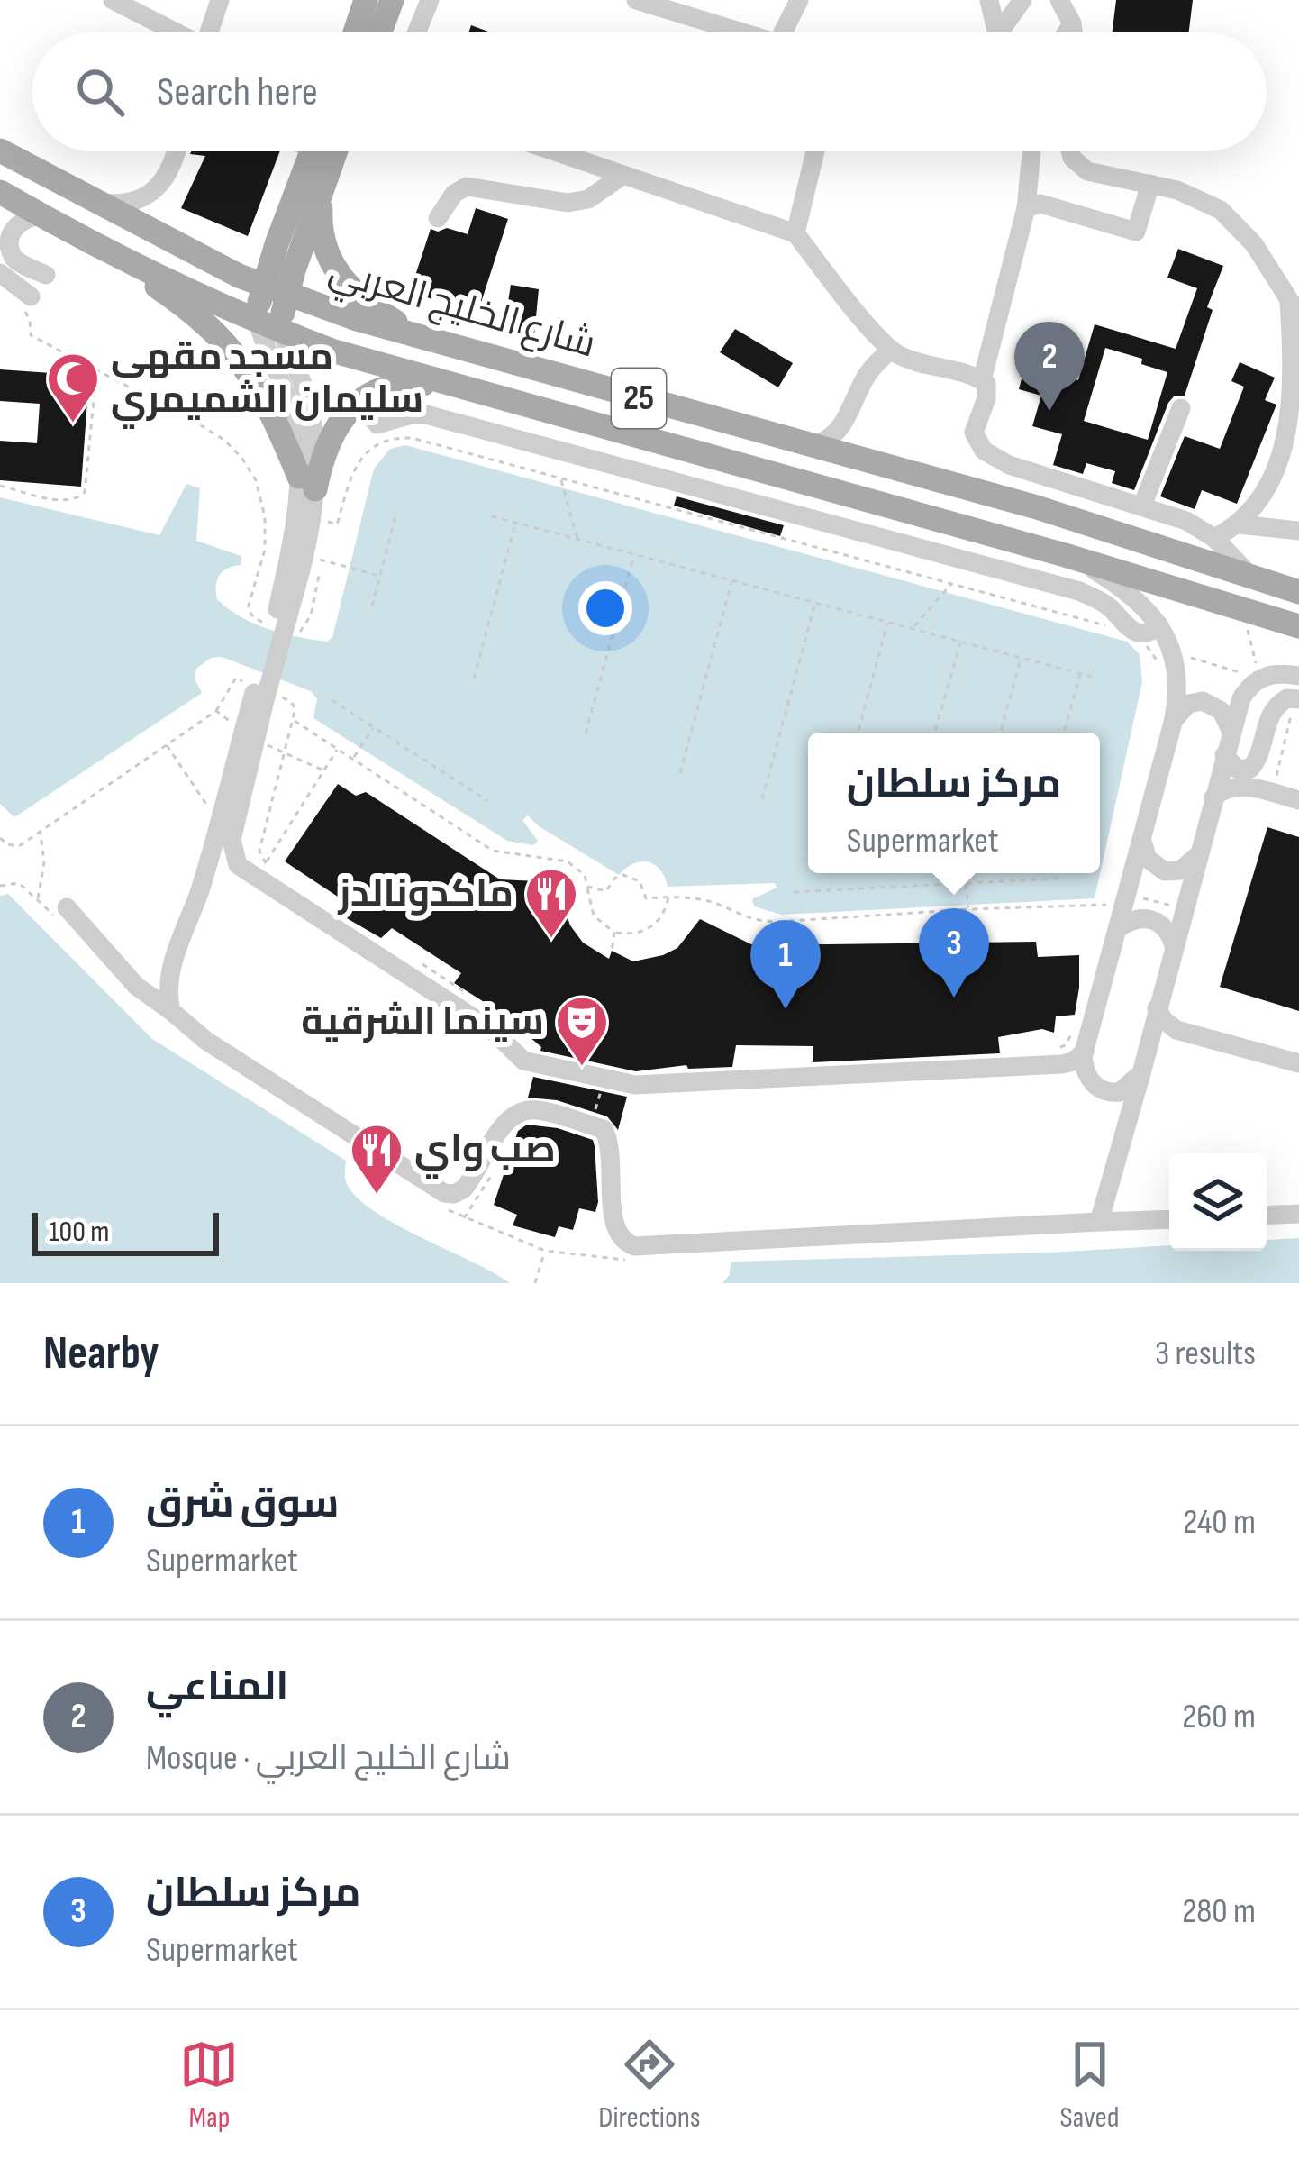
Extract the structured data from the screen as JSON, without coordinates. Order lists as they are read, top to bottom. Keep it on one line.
{"streets":{"main road":["شارع الخليج العربي","25"]},"places":{"mosque":["مسجد مقهى سليمان الشميمري"],"restaurant":["ماكدونالدز","صب واي"],"theatre":["سينما الشرقية"]},"scale_bar":"100 m","page":{"search":"Search here","pins":["2","3","1"],"popup":["مركز سلطان","Supermarket"],"scale":"100 m","heading":["Nearby","3 results"],"list":[{"mark":"1","name":"سوق شرق","note":"Supermarket","value":"240 m"},{"mark":"2","name":"المناعي","note":"Mosque · شارع الخليج العربي","value":"260 m"},{"mark":"3","name":"مركز سلطان","note":"Supermarket","value":"280 m"}],"nav":["Map","Directions","Saved"]}}
